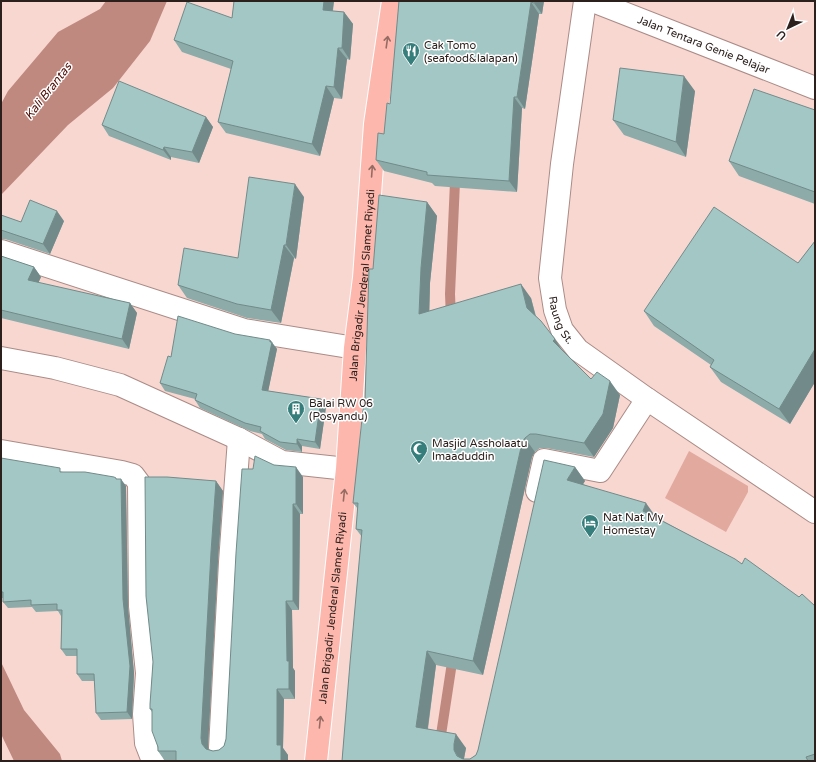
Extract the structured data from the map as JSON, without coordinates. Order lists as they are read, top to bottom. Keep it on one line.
{"streets":{"main road":["Jalan Brigadir Jenderal Slamet Riyadi"],"street":["Jalan Tentara Genie Pelajar","Raung St."]},"one_way":["Jalan Brigadir Jenderal Slamet Riyadi"],"water":["Kali Brantas"],"places":{"restaurant":["Cak Tomo (seafood&lalapan)"],"building":["Balai RW 06 (Posyandu)"],"mosque":["Masjid Assholaatu Imaaduddin"],"hotel":["Nat Nat My Homestay"]},"north":"bottom left"}
